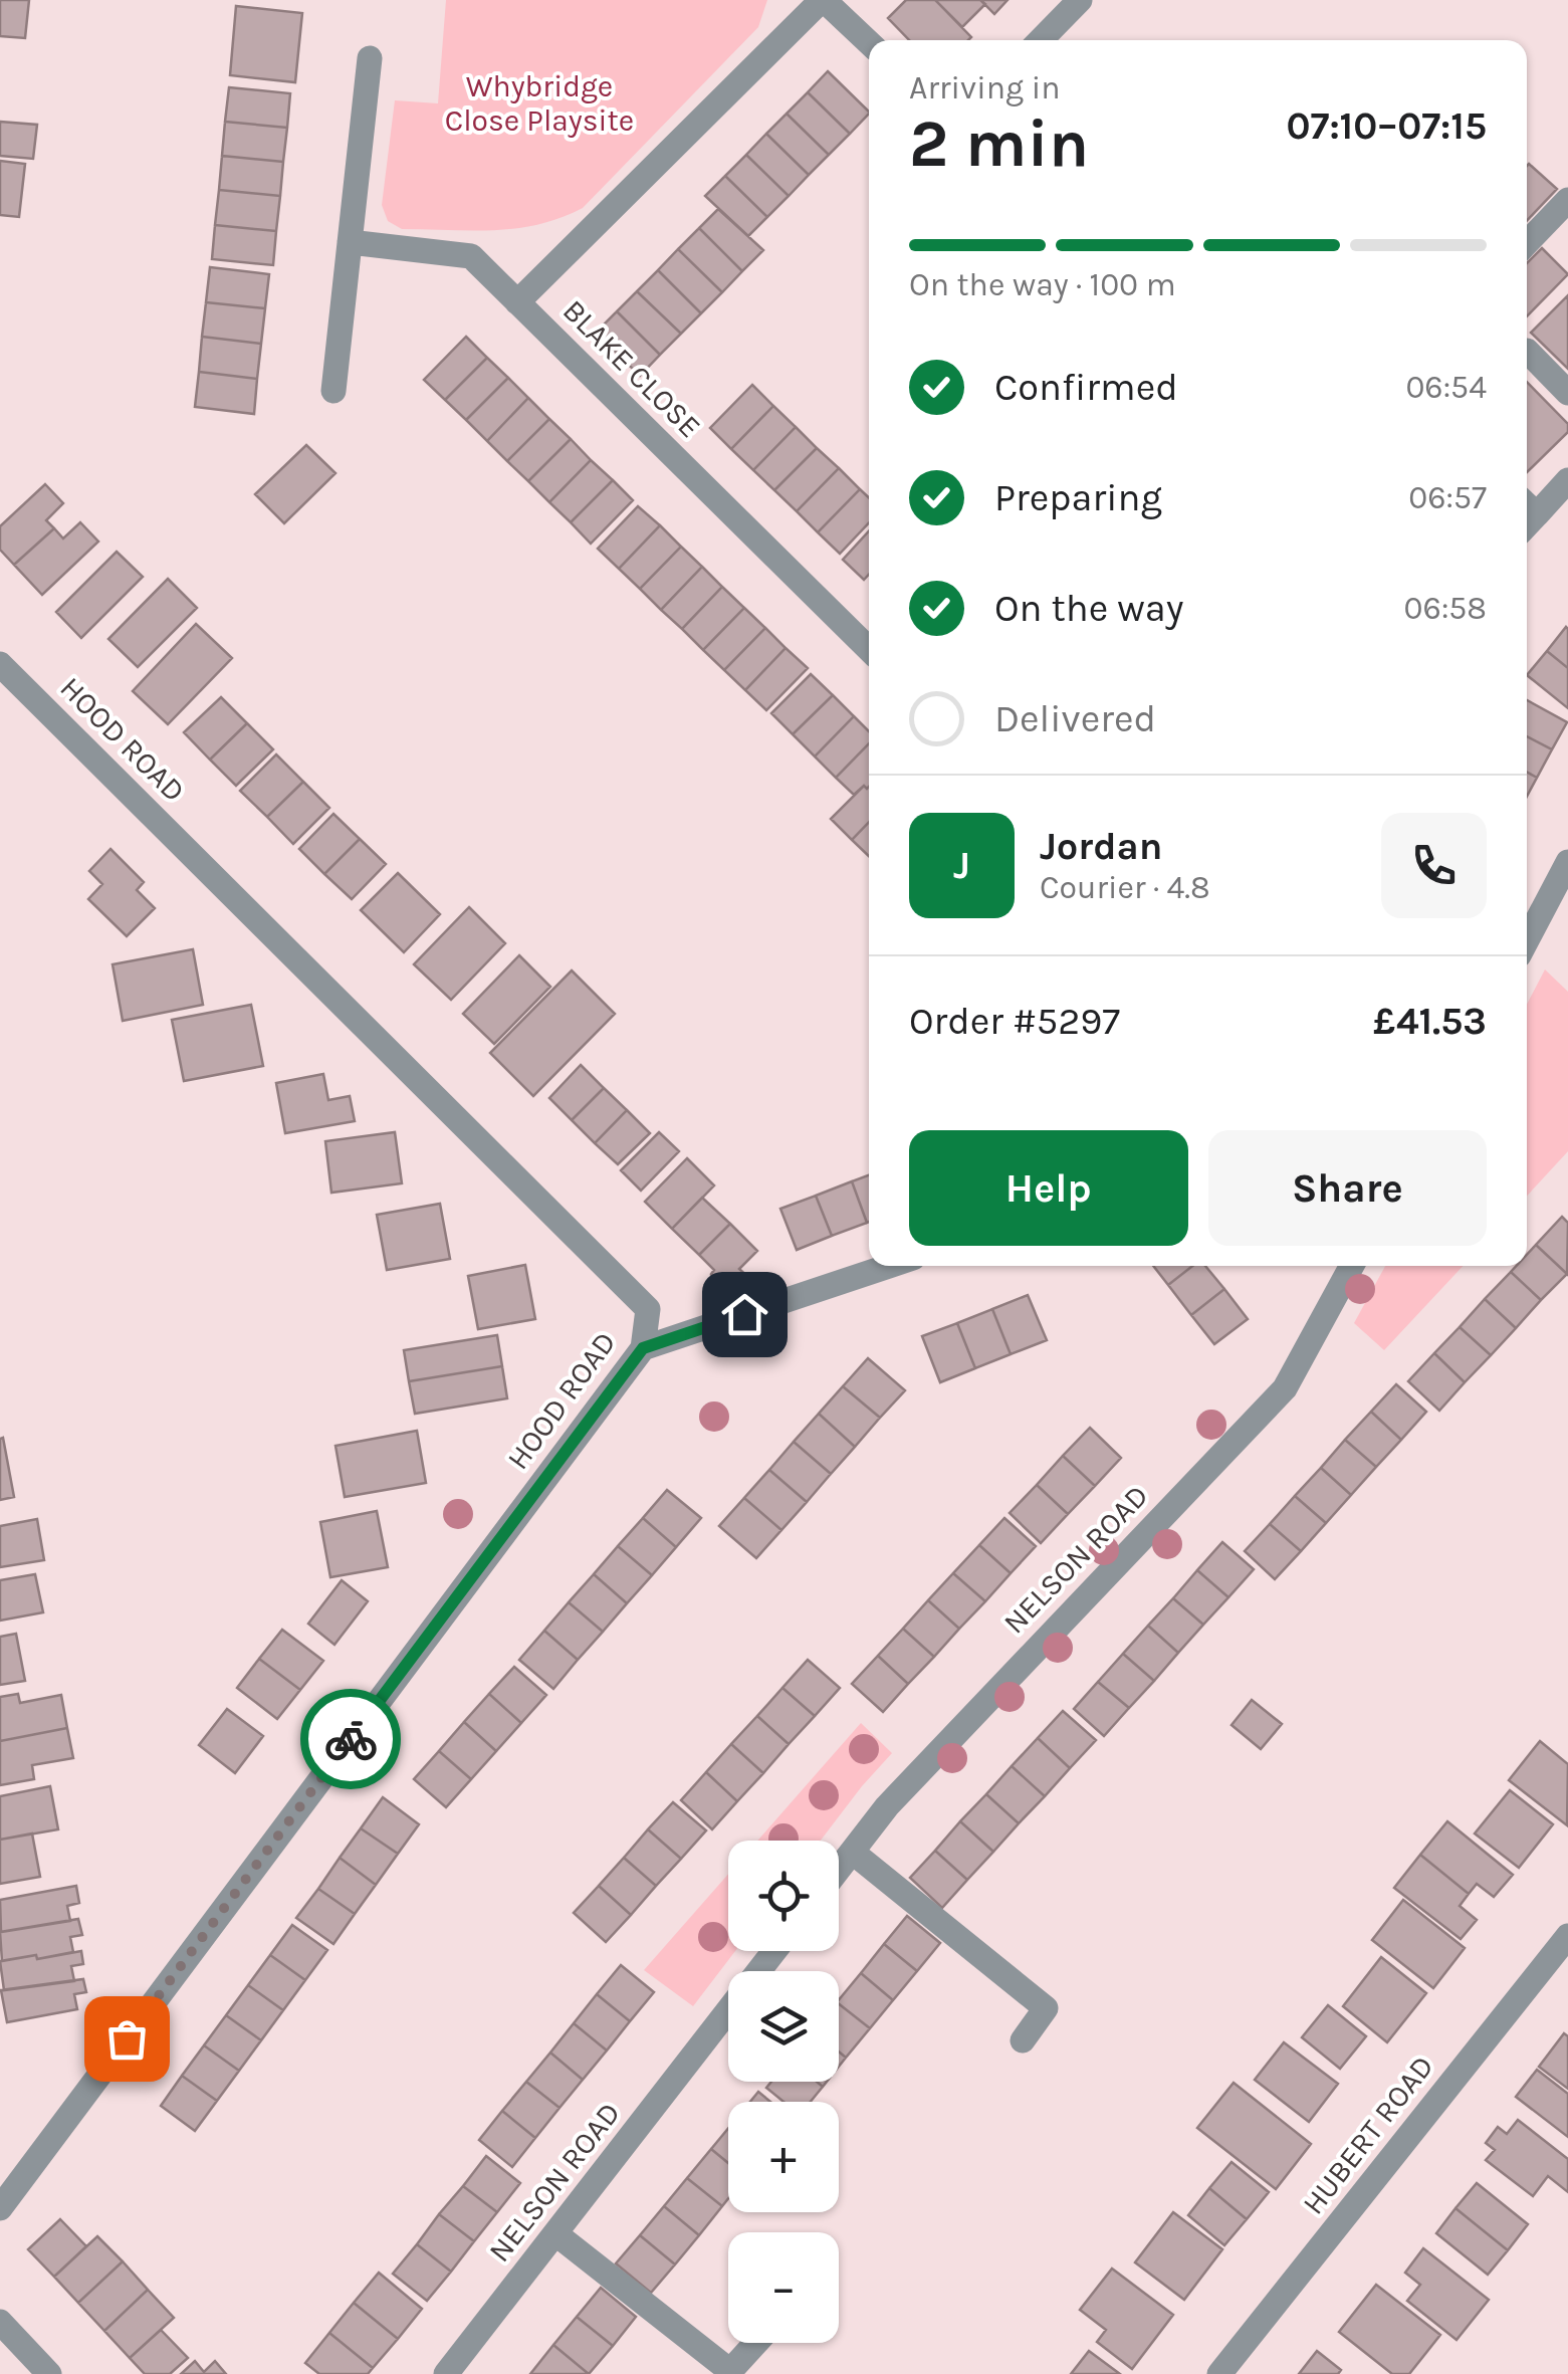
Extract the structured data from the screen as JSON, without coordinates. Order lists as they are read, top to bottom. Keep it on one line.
{"streets":{"street":["BLAKE CLOSE","HOOD ROAD","NELSON ROAD","HUBERT ROAD"]},"parks":["Whybridge Close Playsite"],"page":{"heading":["2 min","Arriving in","07:10–07:15"],"panel":["Jordan","Courier · 4.8","Order #5297","£41.53"],"bar":"On the way · 100 m","list":[["Confirmed","06:54"],["Preparing","06:57"],["On the way","06:58"],"Delivered"],"round":"J","buttons":["Help","Share"],"map_buttons":["+","−"]}}
